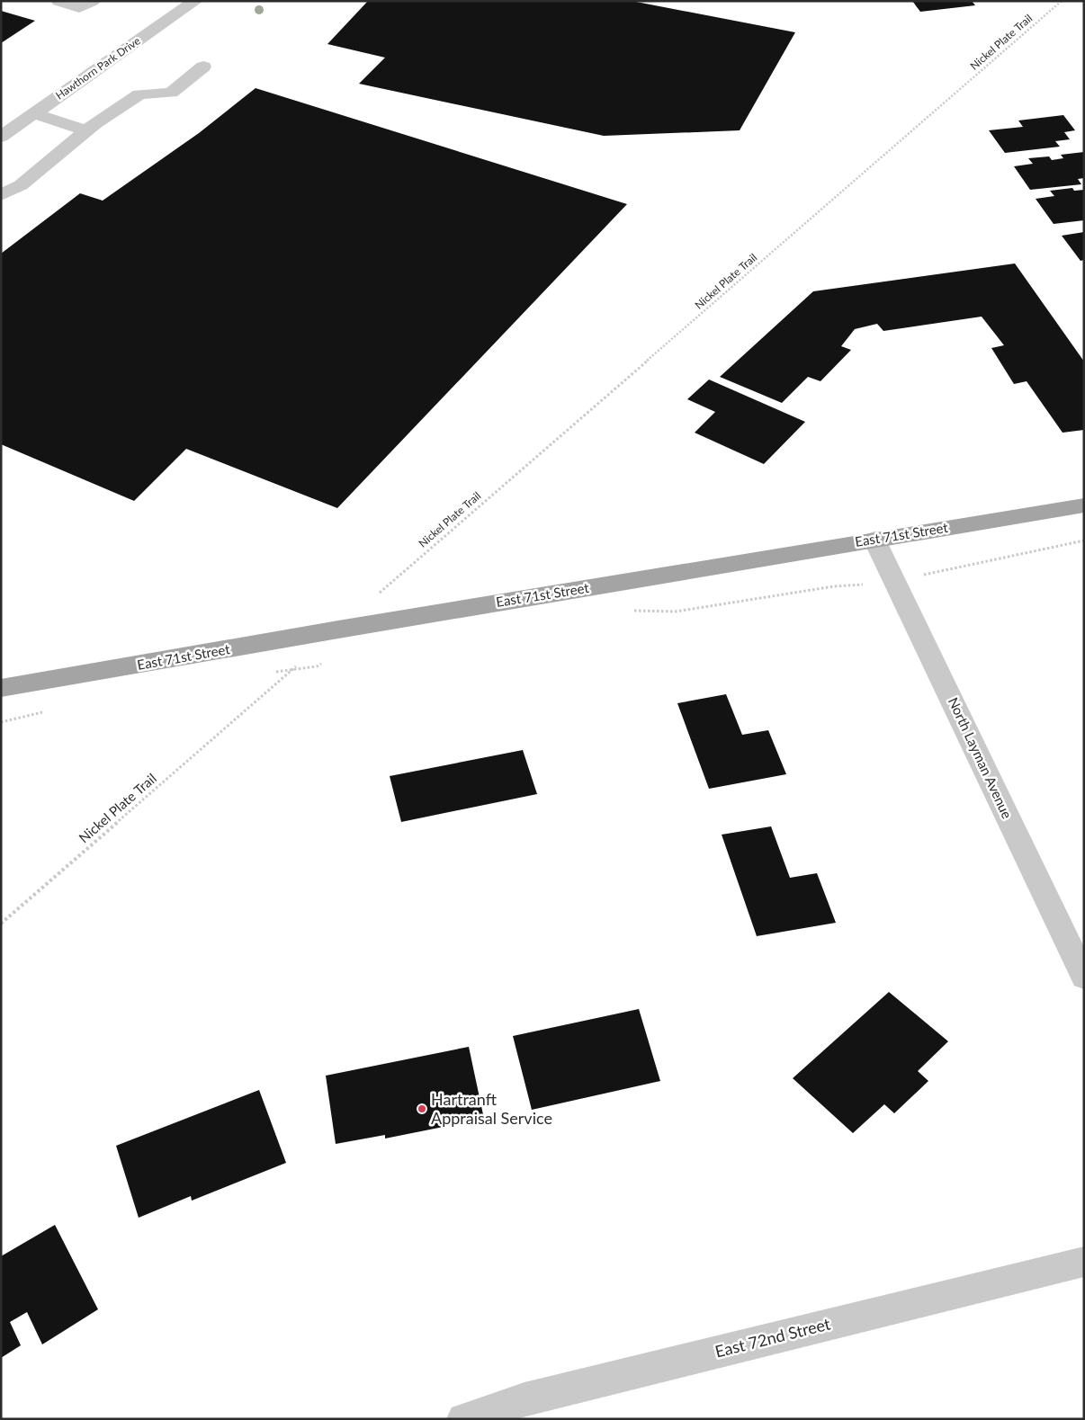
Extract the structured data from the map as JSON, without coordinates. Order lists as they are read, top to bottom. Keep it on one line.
{"streets":{"main road":["East 71st Street"],"street":["Hawthorn Park Drive","North Layman Avenue","East 72nd Street"],"path":["Nickel Plate Trail"]},"crossings":[["East 71st Street","North Layman Avenue"]],"places":["Hartranft Appraisal Service"]}
